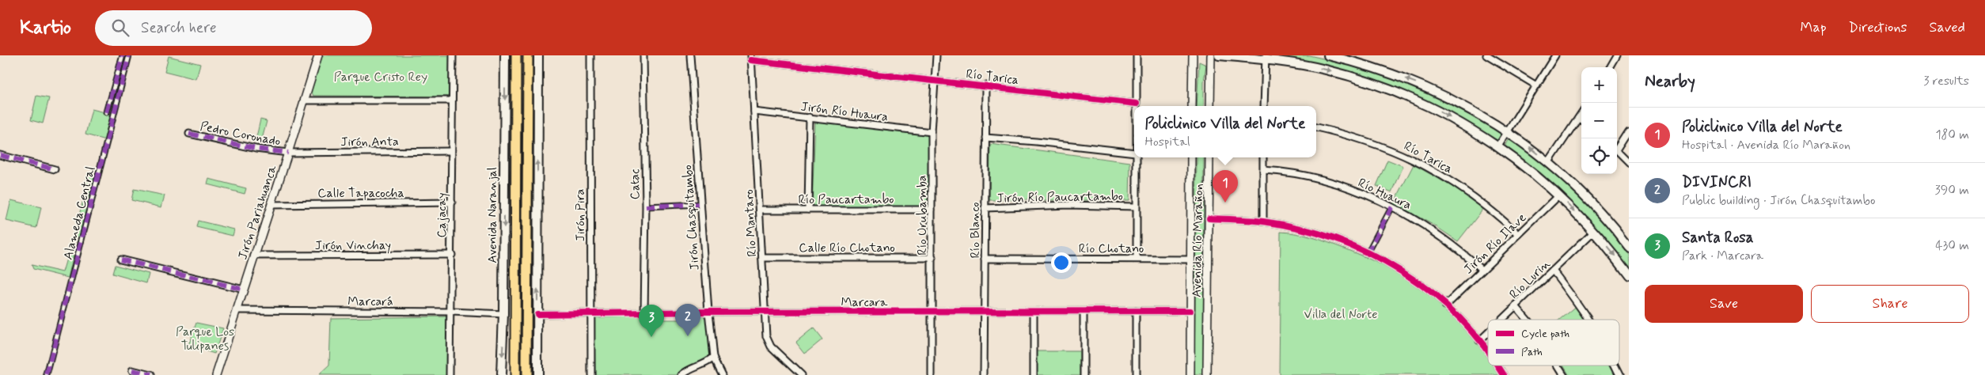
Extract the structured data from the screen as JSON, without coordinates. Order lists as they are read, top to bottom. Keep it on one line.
{"streets":{"highway":["Avenida Naranjal"],"street":["Río Tarica","Jirón Río Huaura","Pedro Coronado","Jirón Anta","Catac","Calle Tapacocha","Río Huaura","Jirón Río Paucartambo","Río Paucartambo","Jirón Pariahuanca","Alameda Central","Cajacay","Jirón Pira","Río Urubamba","Jirón Chasquitambo","Río Mantaro","Río Blanco","Avenida Río Marañon","Jirón Río Ilave","Jirón Vinchay","Calle Río Chotano","Río Chotano","Río Lurin","Marcará","Marcara"]},"crossings":[["Río Tarica","Río Urubamba"],["Río Tarica","Río Mantaro"],["Río Tarica","Río Blanco"],["Río Tarica","Jirón Río Ilave"],["Jirón Río Huaura","Río Urubamba"],["Jirón Río Huaura","Río Mantaro"],["Pedro Coronado","Jirón Anta"],["Pedro Coronado","Jirón Pariahuanca"],["Jirón Anta","Jirón Pariahuanca"],["Jirón Anta","Cajacay"],["Catac","Marcara"],["Calle Tapacocha","Jirón Pariahuanca"],["Calle Tapacocha","Cajacay"],["Río Huaura","Jirón Río Ilave"],["Jirón Río Paucartambo","Río Blanco"],["Río Paucartambo","Río Urubamba"],["Río Paucartambo","Río Mantaro"],["Jirón Pariahuanca","Jirón Vinchay"],["Jirón Pariahuanca","Marcará"],["Cajacay","Jirón Vinchay"],["Cajacay","Marcará"],["Avenida Naranjal","Marcará"],["Jirón Pira","Marcara"],["Río Urubamba","Calle Río Chotano"],["Río Urubamba","Marcara"],["Jirón Chasquitambo","Marcara"],["Río Mantaro","Calle Río Chotano"],["Río Mantaro","Marcara"],["Río Blanco","Río Chotano"],["Río Blanco","Marcara"],["Avenida Río Marañon","Río Chotano"],["Avenida Río Marañon","Marcara"]],"parks":["Parque Cristo Rey","Villa del Norte","Parque Los Tulipanes"],"legend":["Cycle path","Path"],"page":{"header":"Kartio","search":"Search here","nav":["Map","Directions","Saved"],"heading":["Nearby","3 results"],"map_buttons":["+","−"],"popup":["Policlinico Villa del Norte","Hospital"],"list":[{"mark":"1","name":"Policlinico Villa del Norte","note":"Hospital · Avenida Río Marañon","value":"180 m"},{"mark":"2","name":"DIVINCRI","note":"Public building · Jirón Chasquitambo","value":"390 m"},{"mark":"3","name":"Santa Rosa","note":"Park · Marcara","value":"430 m"}],"pins":["1","2","3"],"buttons":["Save","Share"]}}
